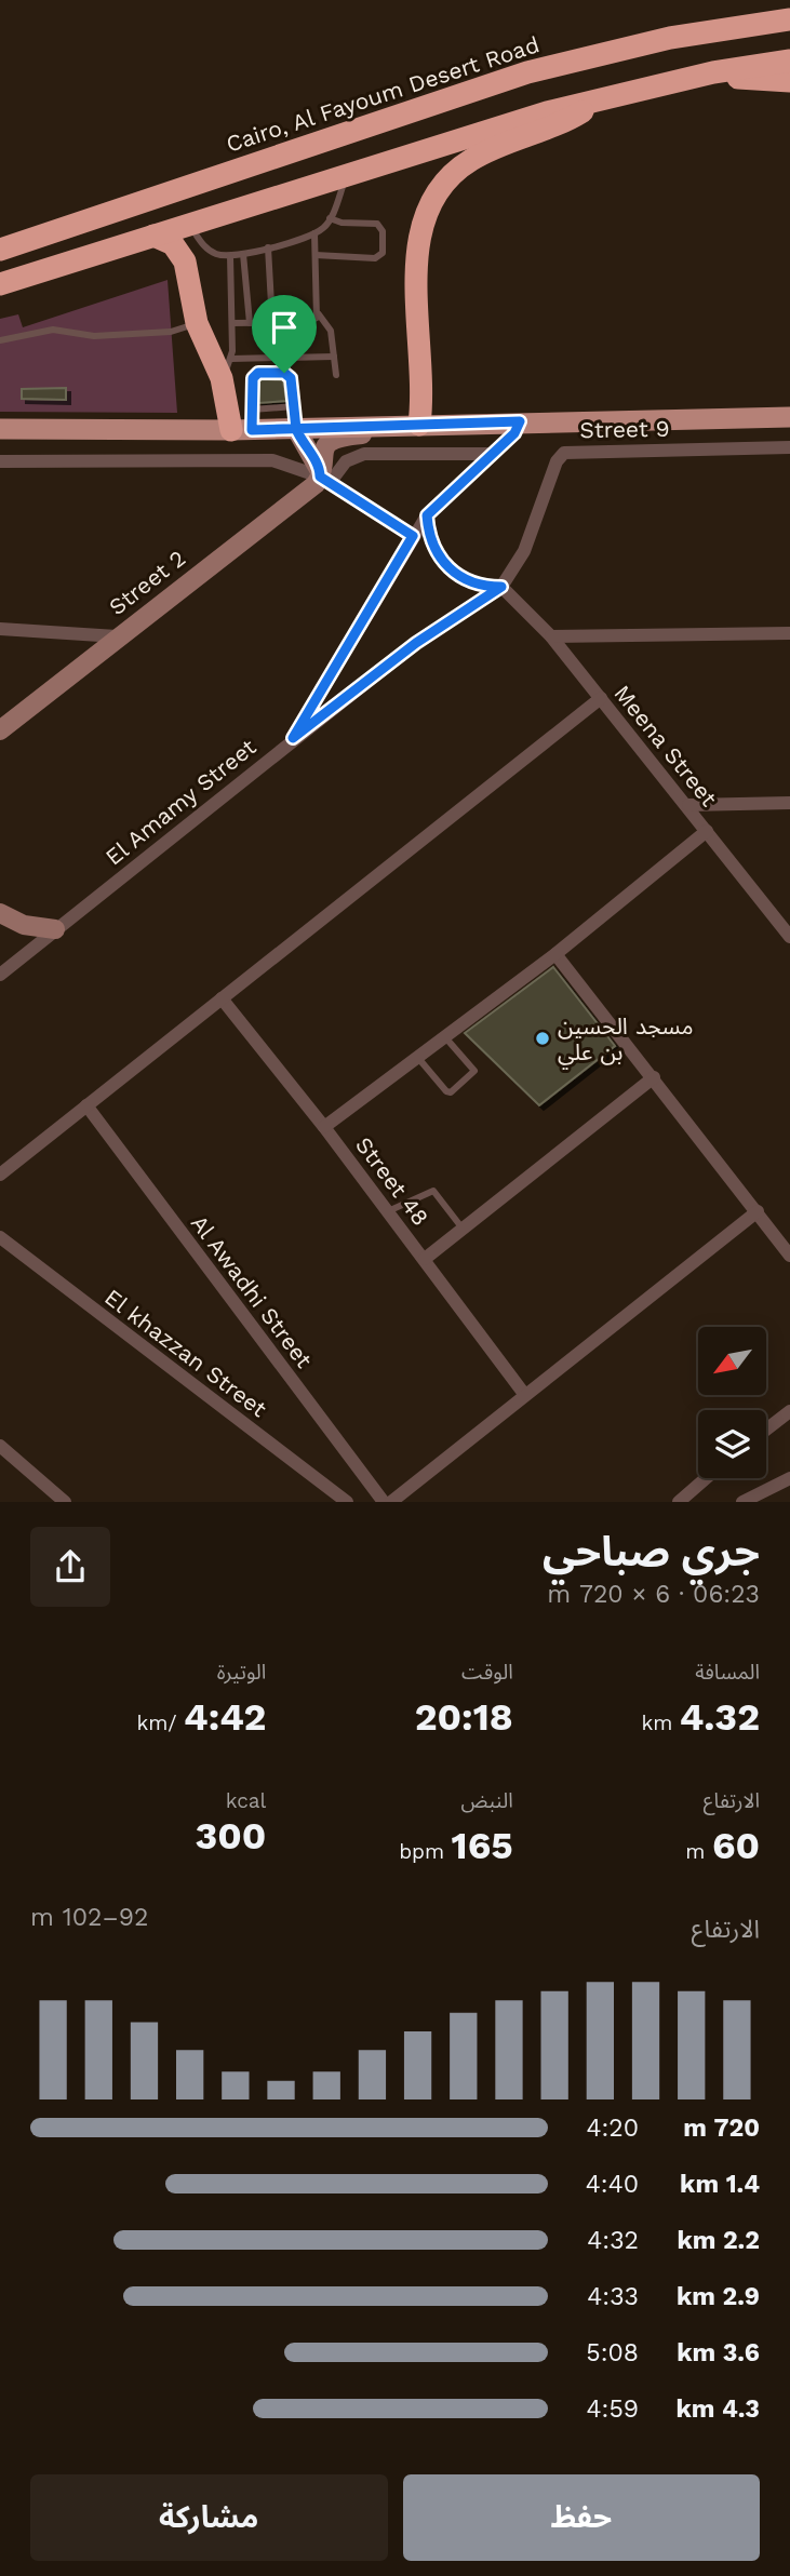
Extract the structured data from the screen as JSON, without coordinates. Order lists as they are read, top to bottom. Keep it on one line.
{"streets":{"highway":["Cairo, Al Fayoum Desert Road"],"street":["Street 9","Street 2","Meena Street","El Amamy Street","Street 48","Al Awadhi Street","El khazzan Street"]},"crossings":[["Street 9","Meena Street"],["Street 9","El Amamy Street"],["Meena Street","El Amamy Street"]],"places":["مسجد الحسين بن علي"],"north":"bottom left","page":{"heading":["جري صباحي","06:23 · 6 × 720 m"],"stats":[["المسافة","4.32 km"],["الوقت","20:18"],["الوتيرة","4:42 /km"],["الارتفاع","60 m"],["النبض","165 bpm"],["kcal","300"]],"chart":["الارتفاع","92–102 m"],"list":[{"name":"720 m","note":"4:20"},{"name":"1.4 km","note":"4:40"},{"name":"2.2 km","note":"4:32"},{"name":"2.9 km","note":"4:33"},{"name":"3.6 km","note":"5:08"},{"name":"4.3 km","note":"4:59"}],"buttons":["حفظ","مشاركة"]}}
